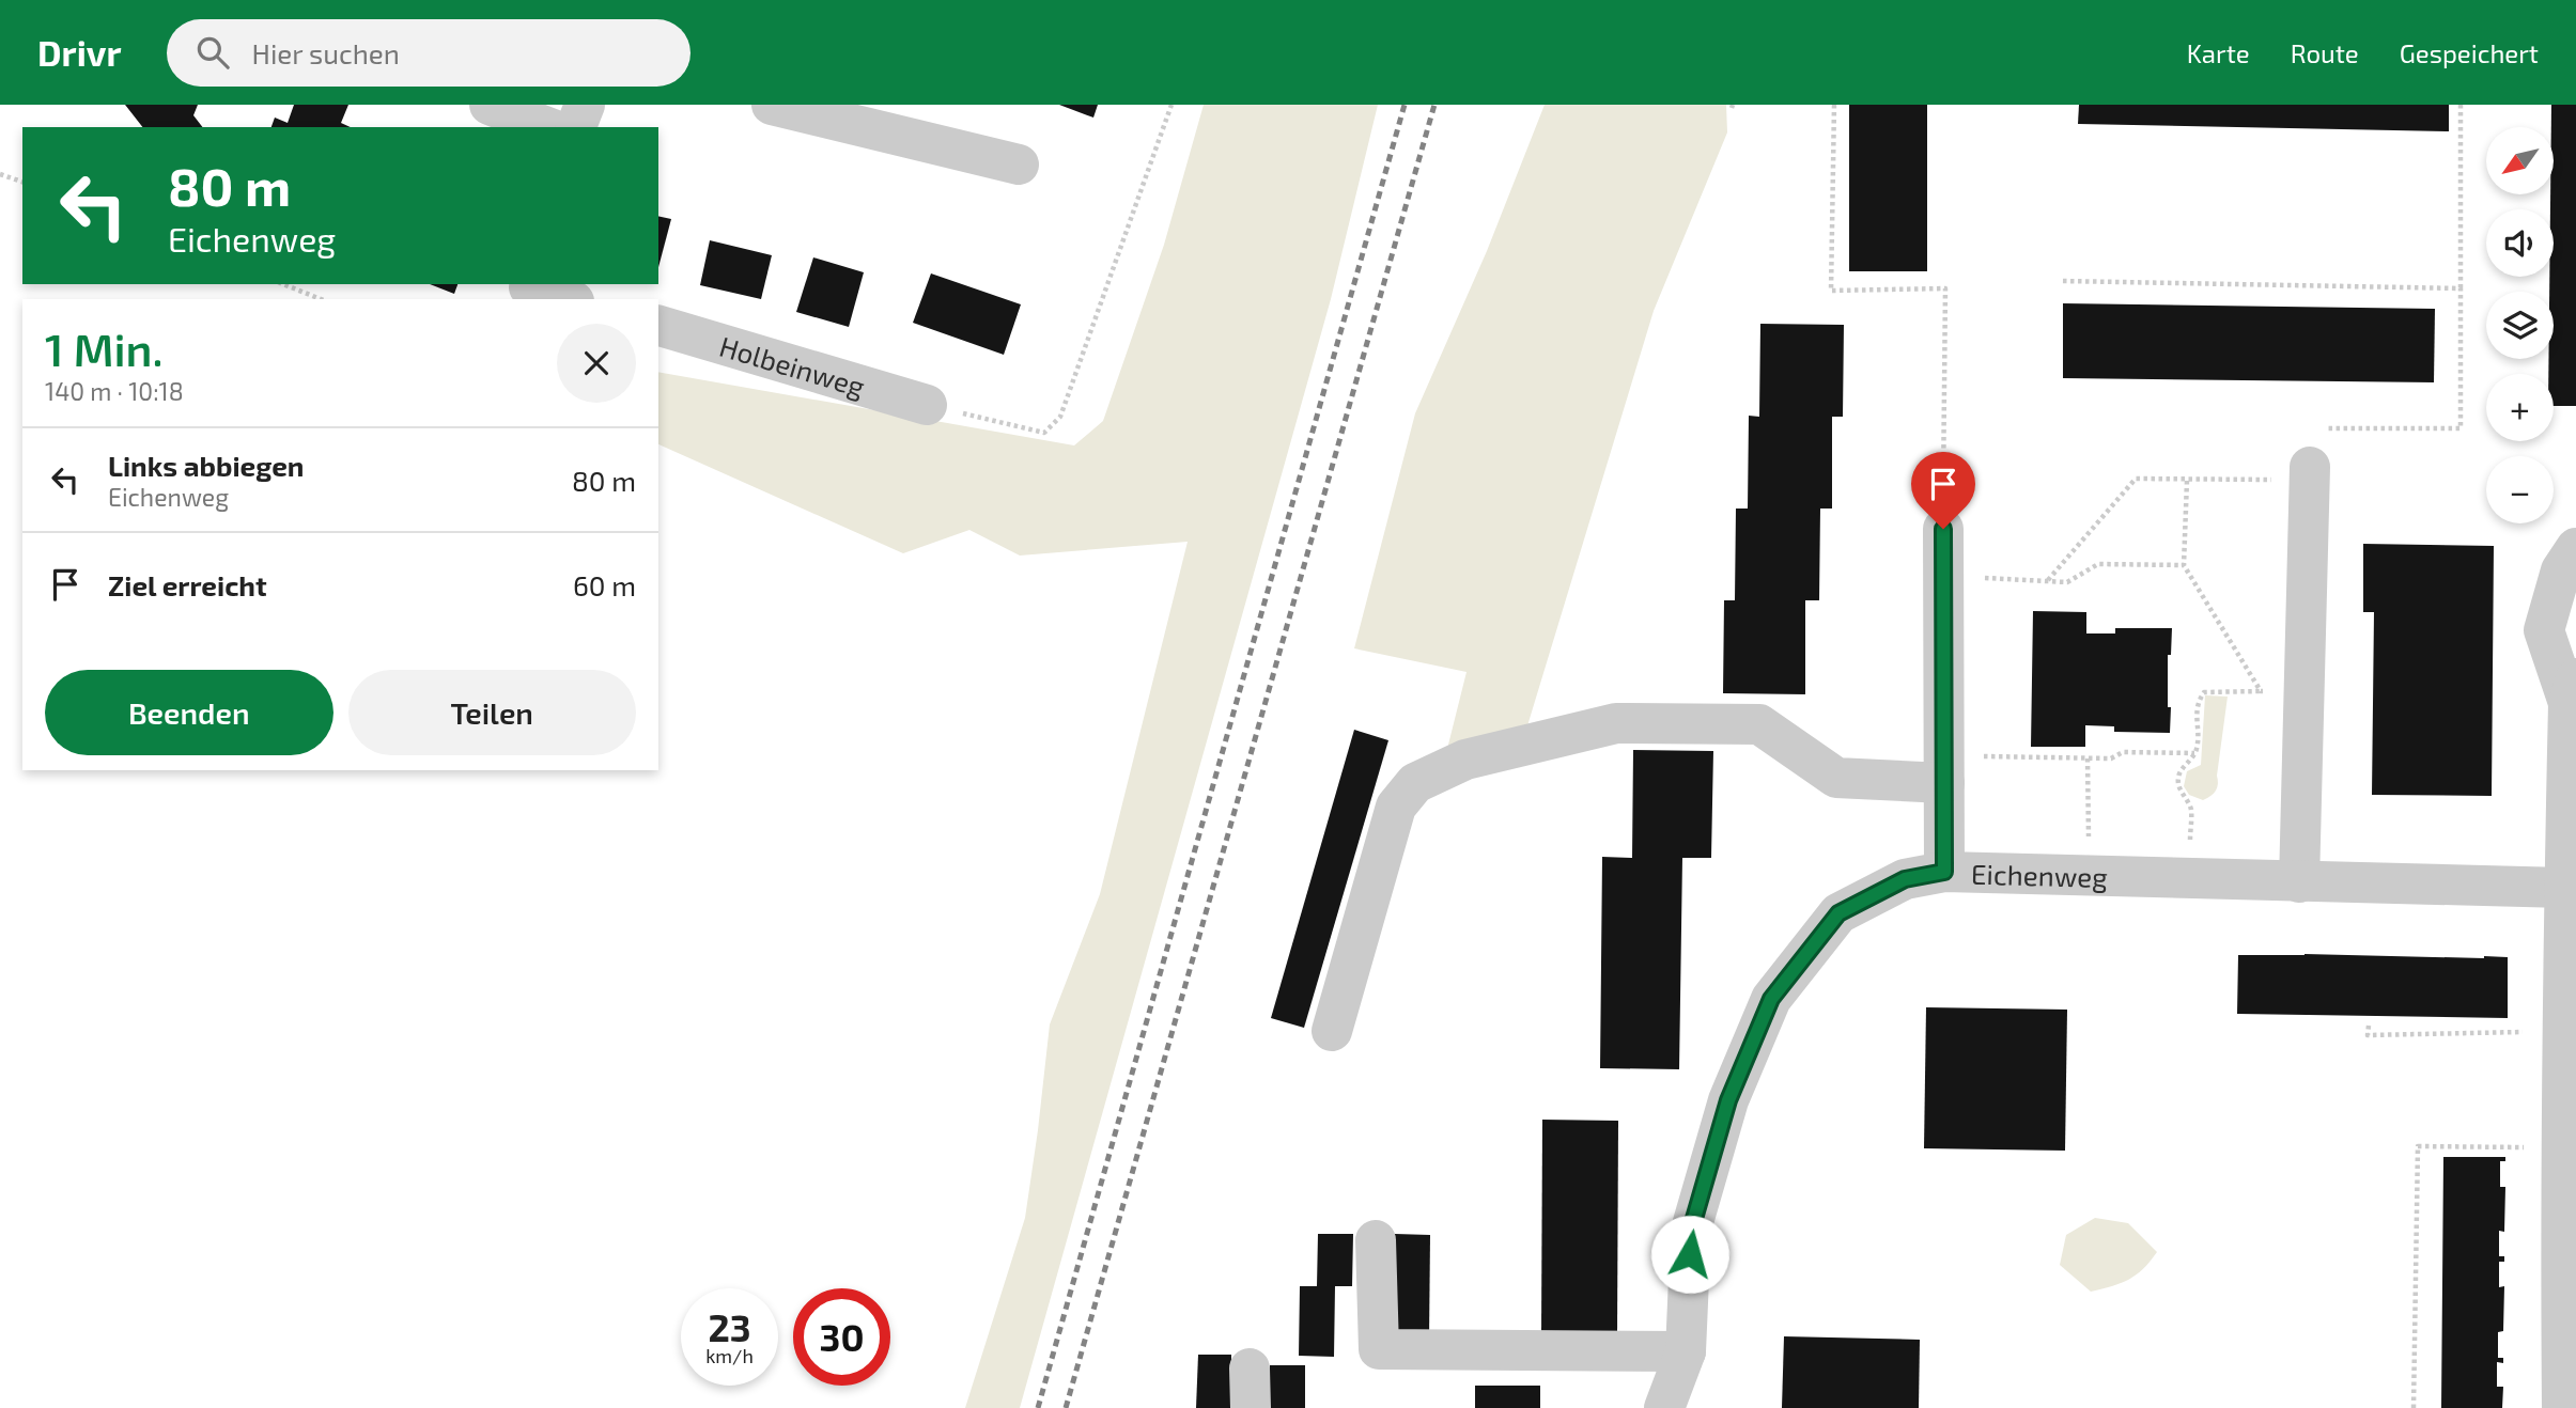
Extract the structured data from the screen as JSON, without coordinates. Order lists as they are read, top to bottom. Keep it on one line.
{"streets":{"street":["Holbeinweg","Eichenweg"]},"north":"bottom left","page":{"header":"Drivr","search":"Hier suchen","nav":["Karte","Route","Gespeichert"],"map_buttons":["+","−"],"turn":["80 m","Eichenweg"],"heading":["1 Min.","140 m · 10:18"],"list":[{"name":"Links abbiegen","note":"Eichenweg","value":"80 m"},{"name":"Ziel erreicht","value":"60 m"}],"buttons":["Beenden","Teilen"],"speed":"23 km/h","limit":"30"}}
